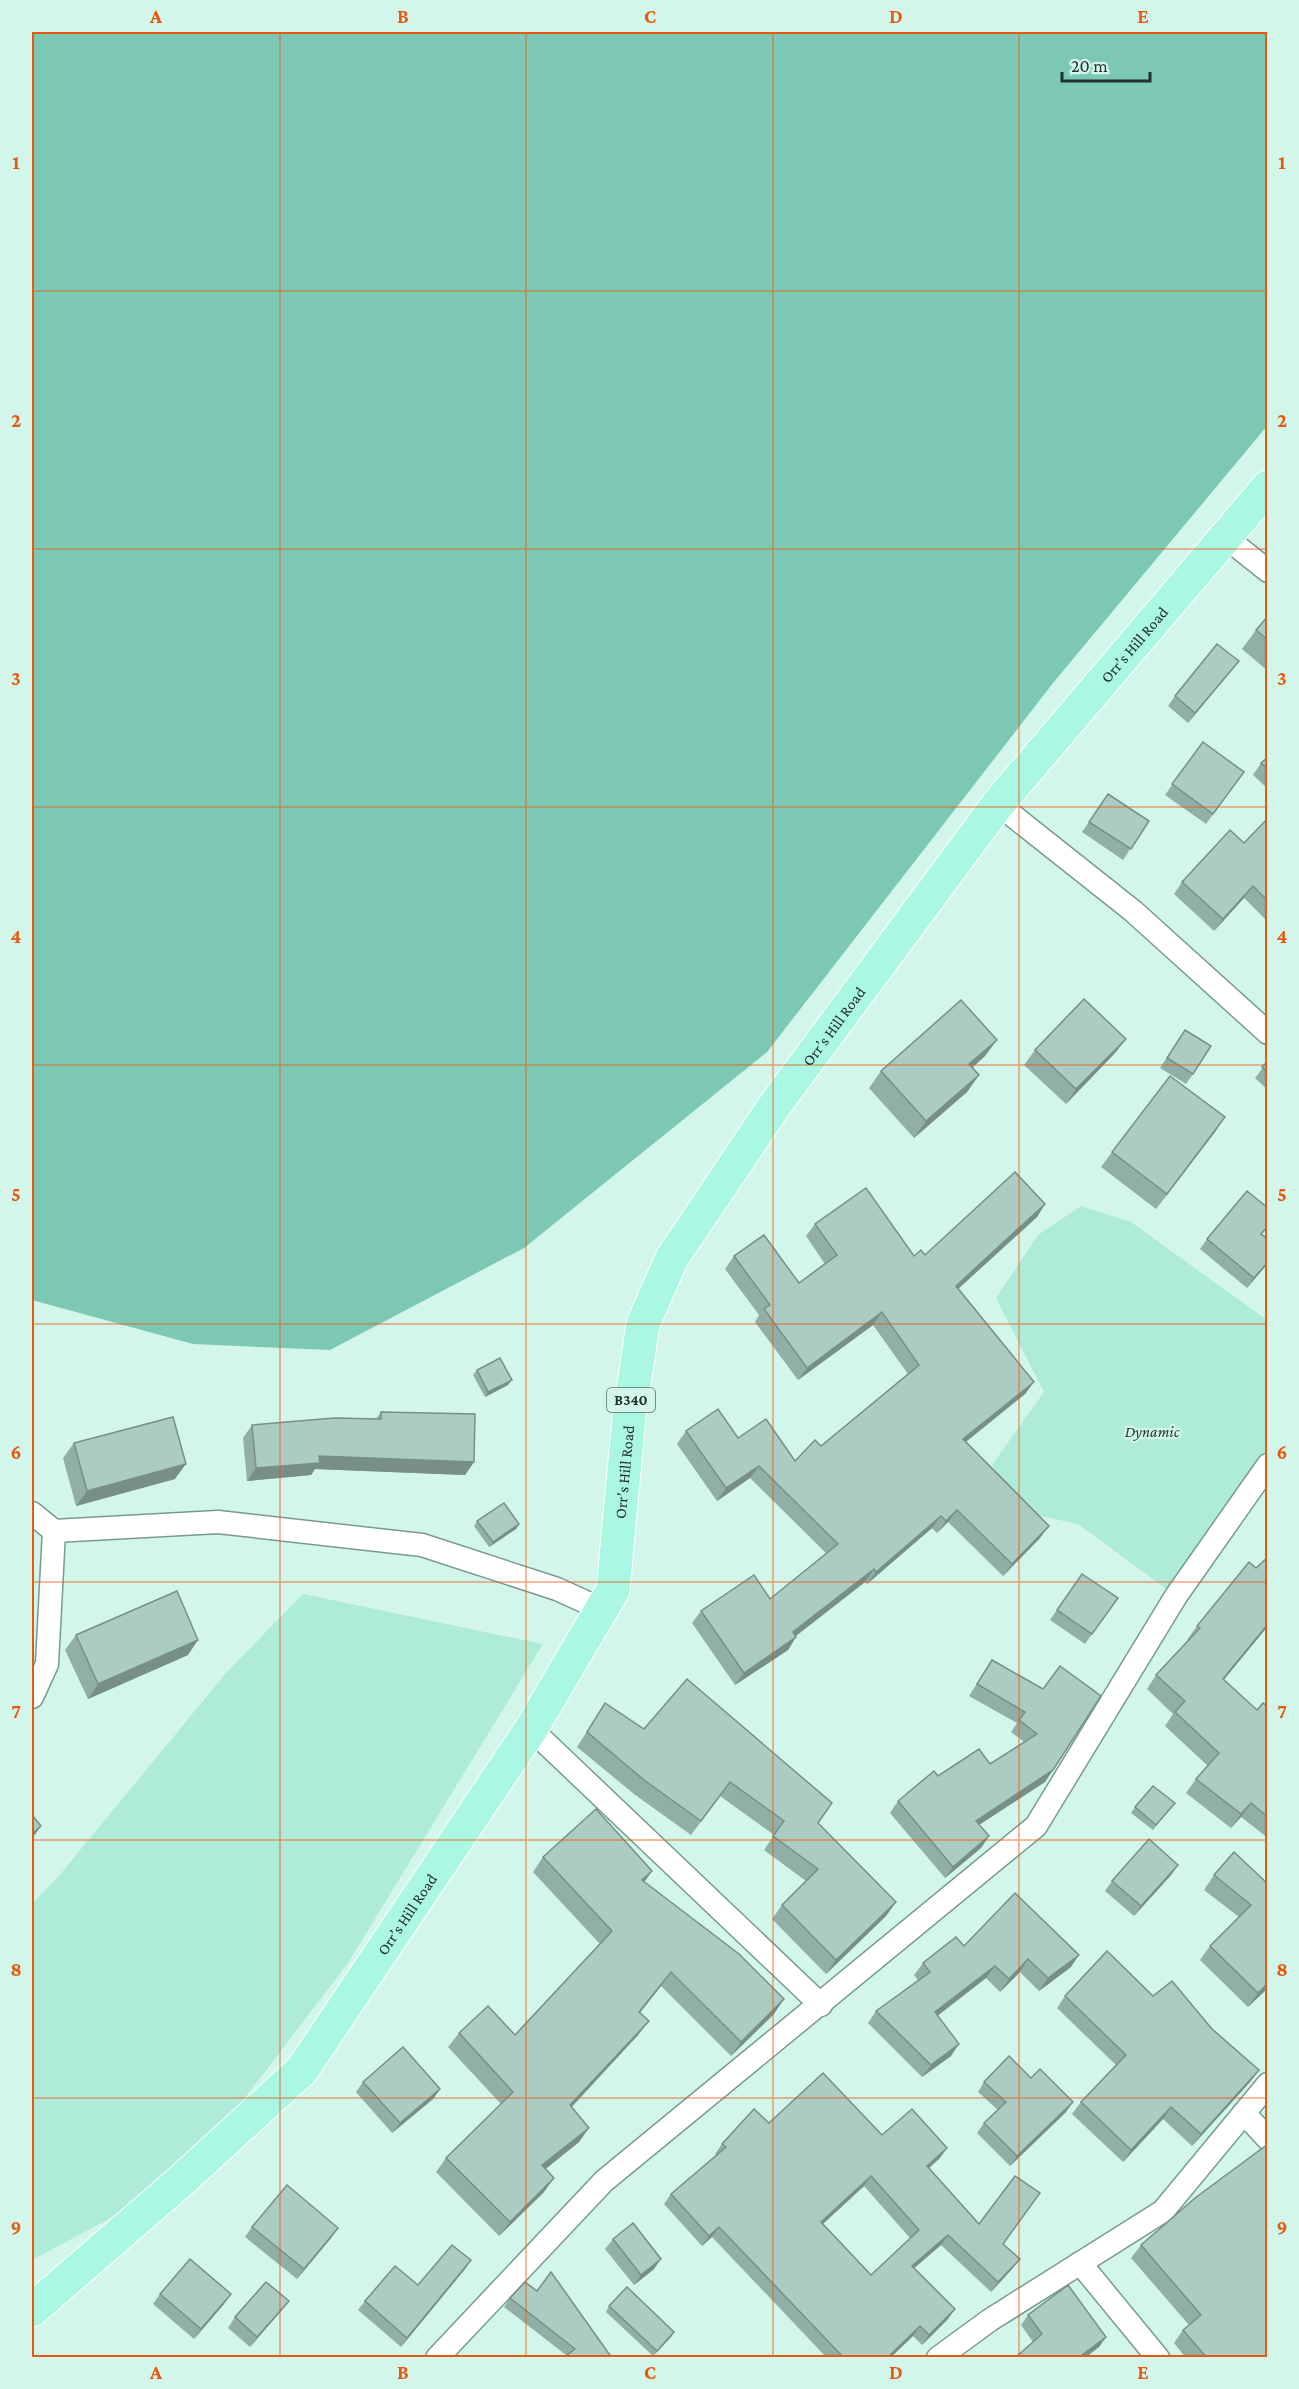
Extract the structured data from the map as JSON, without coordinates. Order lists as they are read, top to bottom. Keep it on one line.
{"streets":{"main road":["Orr’s Hill Road","B340"]},"parks":["Dynamic"],"scale_bar":"20 m","grid":{"columns":["A","B","C","D","E"],"rows":["1","2","3","4","5","6","7","8","9"]}}
